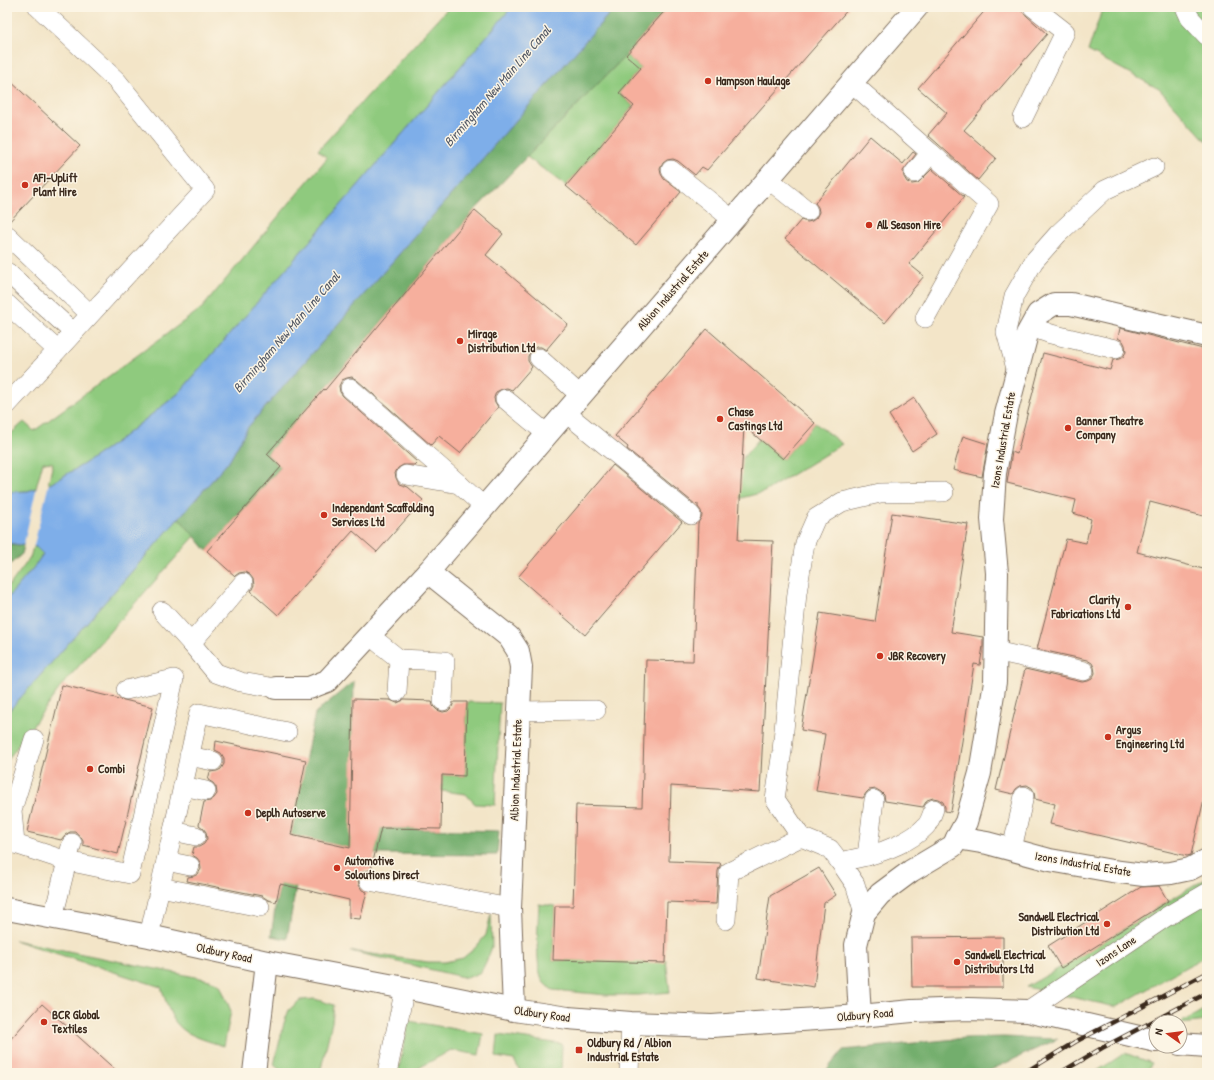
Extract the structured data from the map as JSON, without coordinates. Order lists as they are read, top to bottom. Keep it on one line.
{"streets":{"street":["Albion Industrial Estate","Izons Industrial Estate","Oldbury Road"],"lane":["Izons Lane"]},"crossings":[["Albion Industrial Estate","Oldbury Road"],["Izons Industrial Estate","Oldbury Road"],["Izons Lane","Oldbury Road"]],"water":["Birmingham New Main Line Canal"],"places":{"other":["Hampson Haulage","AFI-Uplift Plant Hire","All Season Hire","Mirage Distribution Ltd","Chase Castings Ltd","Banner Theatre Company","Independant Scaffolding Services Ltd","Clarity Fabrications Ltd","JBR Recovery","Argus Engineering Ltd","Combi","Deplh Autoserve","Automotive Soloutions Direct","Sandwell Electrical Distribution Ltd","Sandwell Electrical Distributors Ltd","BCR Global Textiles"],"transit":["Oldbury Rd / Albion Industrial Estate"]},"north":"left"}
